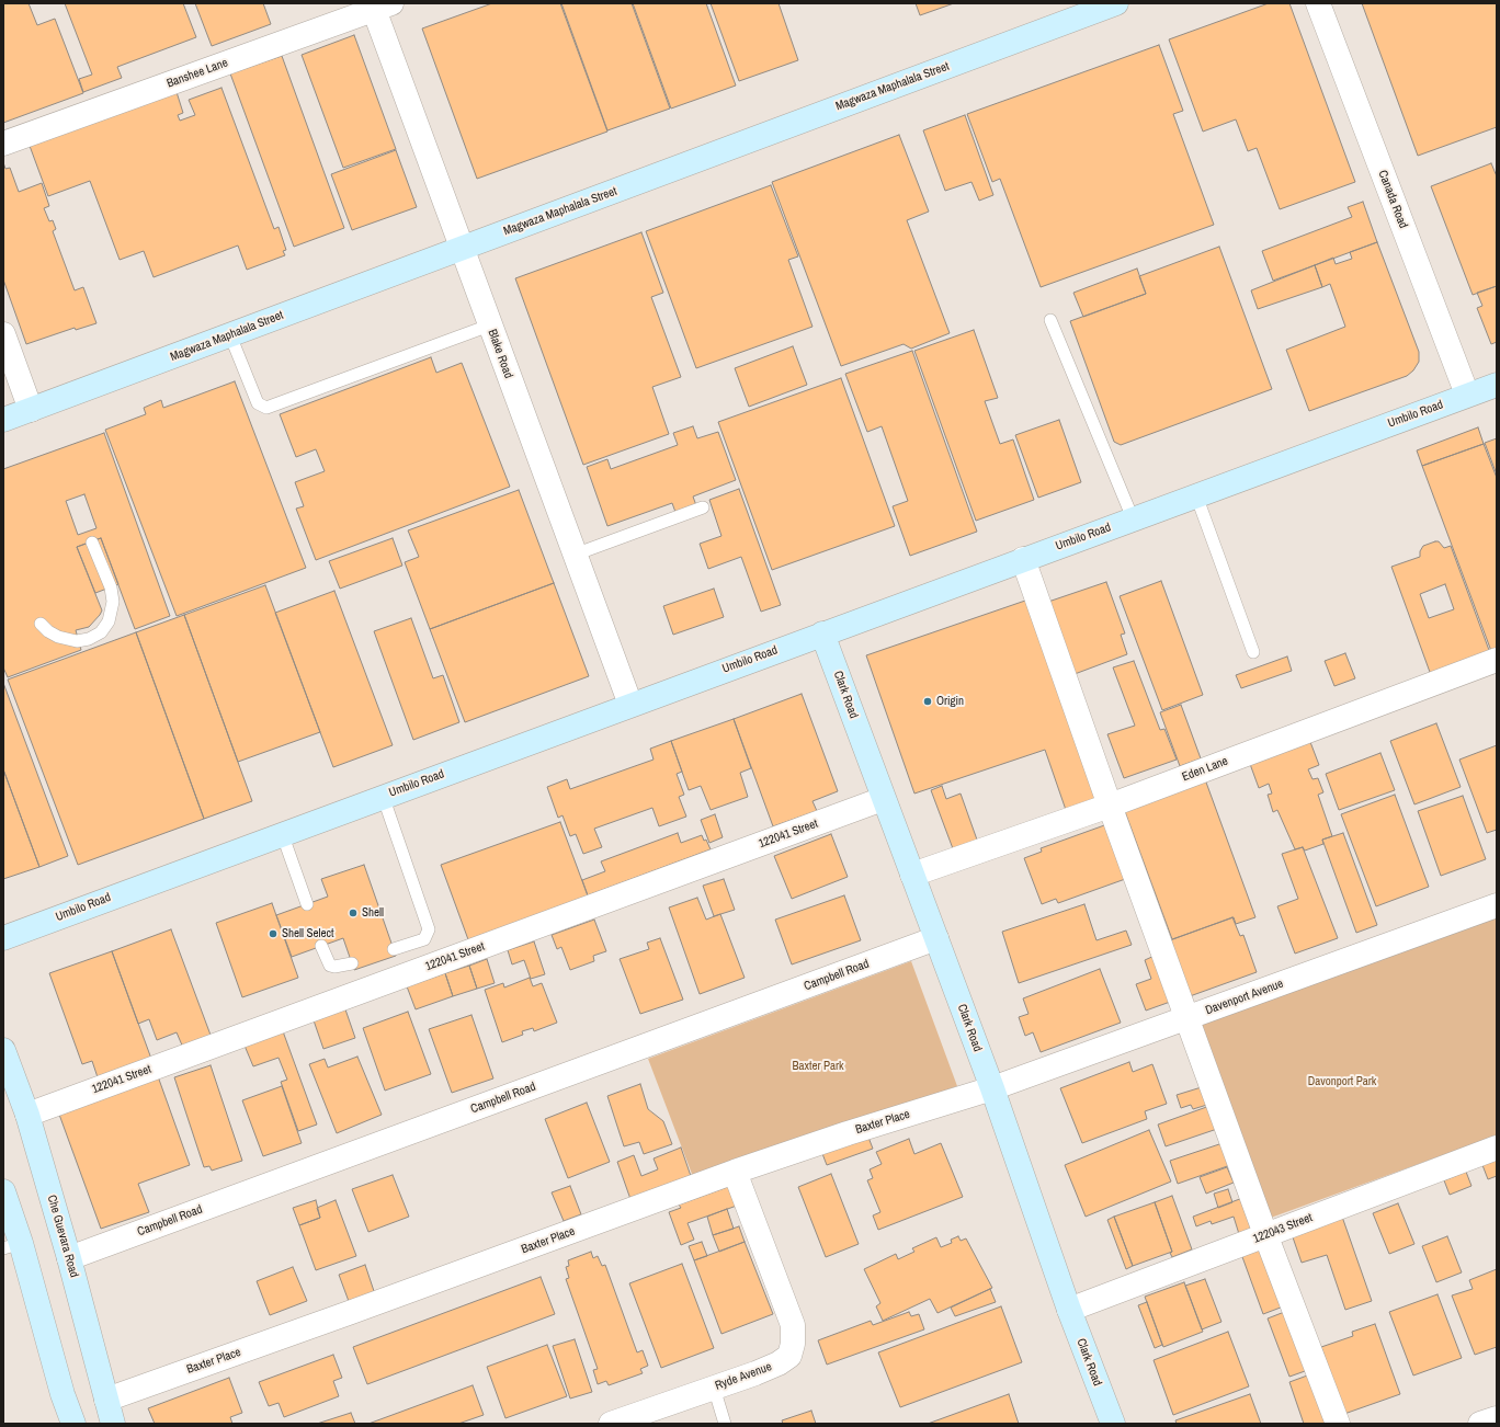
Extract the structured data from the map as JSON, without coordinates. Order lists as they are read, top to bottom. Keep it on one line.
{"streets":{"street":["Banshee Lane","Magwaza Maphalala Street","Canada Road","Blake Road","Umbilo Road","Clark Road","Eden Lane","122041 Street","Campbell Road","Davenport Avenue","Baxter Place","122043 Street","Che Guevara Road","Ryde Avenue"]},"crossings":[["Banshee Lane","Blake Road"],["Magwaza Maphalala Street","Blake Road"],["Canada Road","Umbilo Road"],["Blake Road","Umbilo Road"],["Umbilo Road","Clark Road"],["Clark Road","Eden Lane"],["Clark Road","122041 Street"],["Clark Road","Campbell Road"],["Clark Road","Davenport Avenue"],["Clark Road","Baxter Place"],["Clark Road","122043 Street"],["122041 Street","Che Guevara Road"],["Campbell Road","Che Guevara Road"],["Davenport Avenue","Baxter Place"],["Baxter Place","Che Guevara Road"],["Baxter Place","Ryde Avenue"]],"parks":["Baxter Park","Davonport Park"],"places":["Origin","Shell","Shell Select"]}
